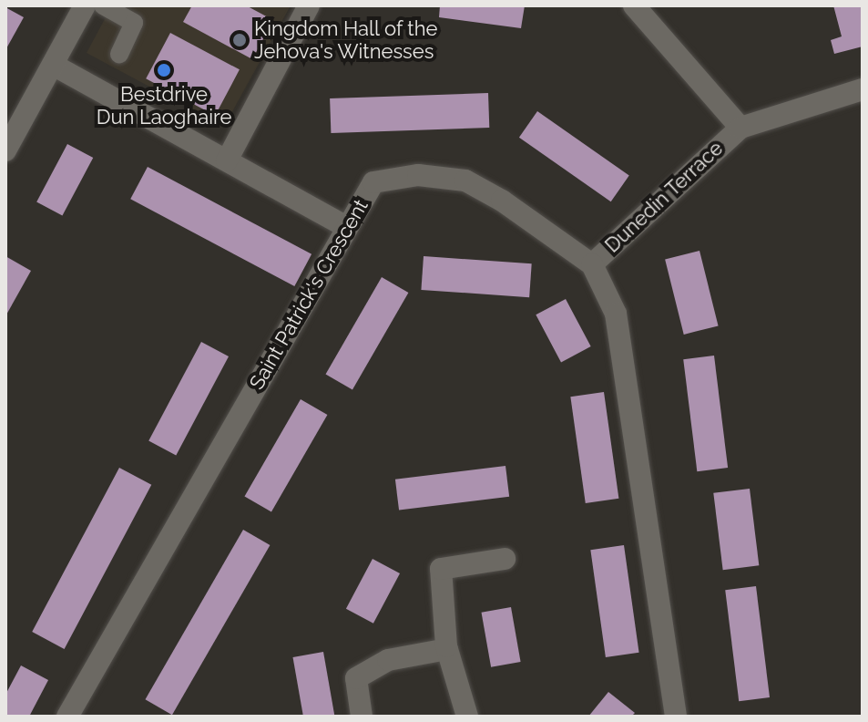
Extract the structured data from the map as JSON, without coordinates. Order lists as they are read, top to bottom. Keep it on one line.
{"streets":{"street":["Dunedin Terrace","Saint Patrick's Crescent"]},"crossings":[["Dunedin Terrace","Saint Patrick's Crescent"]],"places":["Kingdom Hall of the Jehova's Witnesses","Bestdrive Dun Laoghaire"]}
